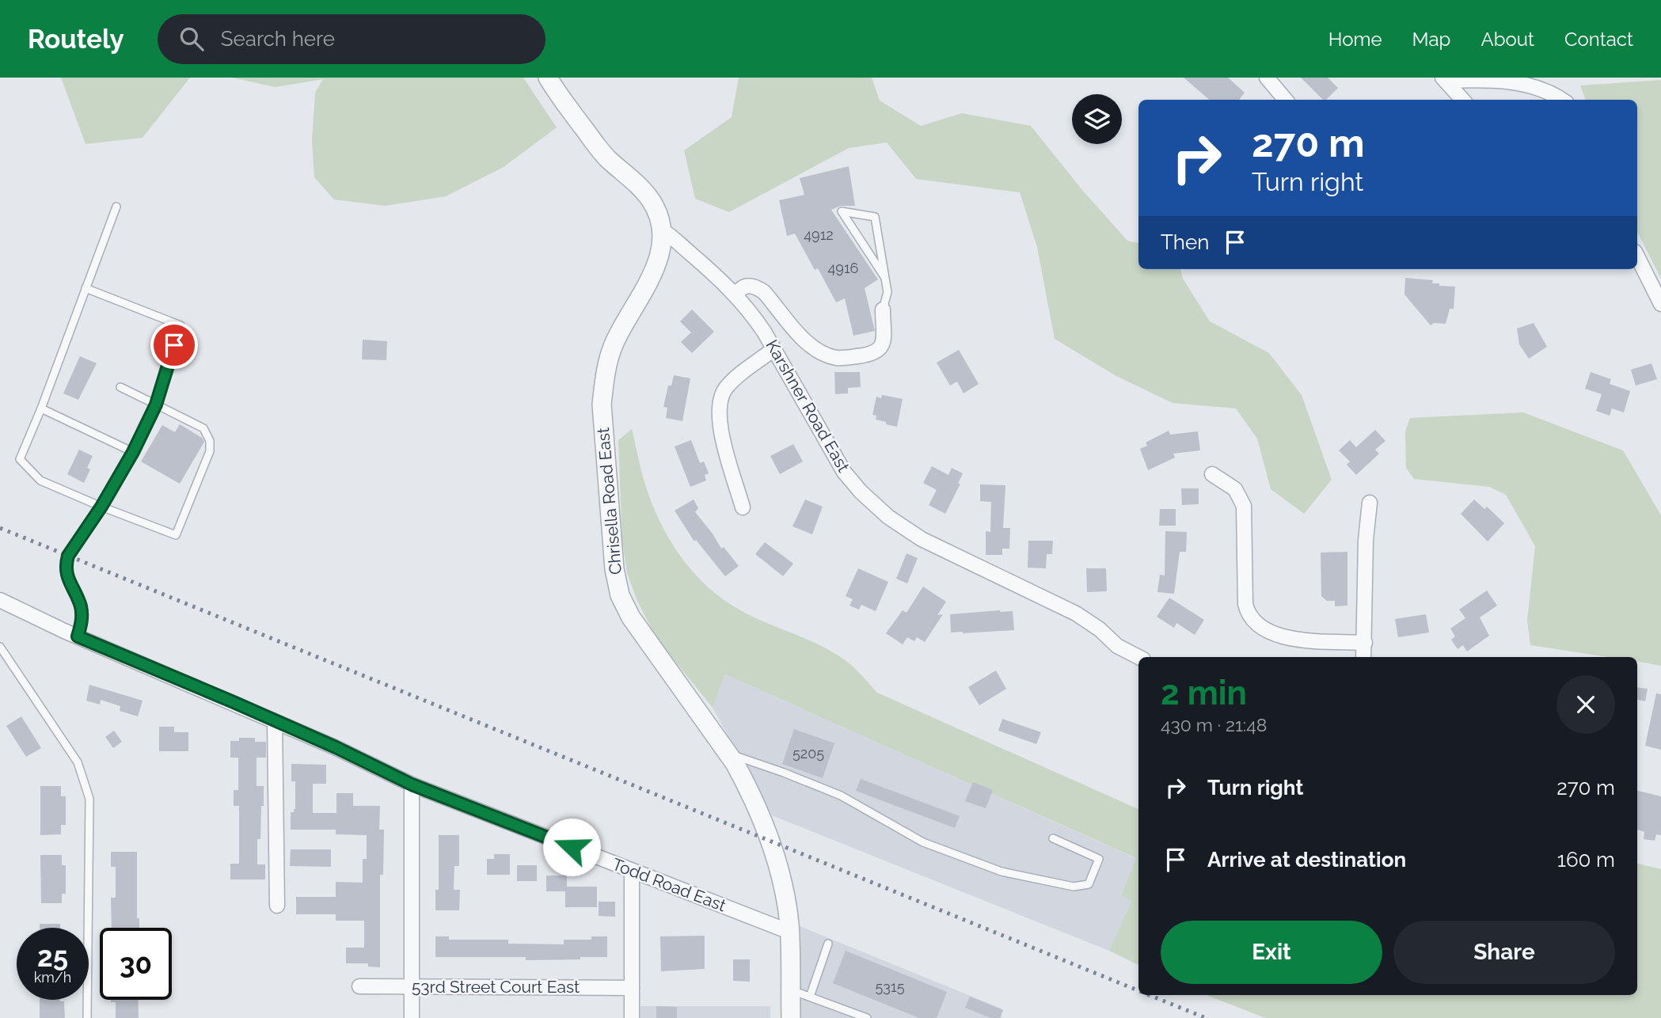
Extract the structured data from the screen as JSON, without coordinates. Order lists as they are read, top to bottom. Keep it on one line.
{"streets":{"street":["Karshner Road East","Chrisella Road East","Todd Road East","53rd Street Court East"]},"crossings":[["Karshner Road East","Chrisella Road East"],["Chrisella Road East","Todd Road East"]],"house_numbers":["4912","4916","5205","5315"],"page":{"header":"Routely","search":"Search here","nav":["Home","Map","About","Contact"],"turn":["270 m","Turn right"],"then":"Then","heading":["2 min","430 m · 21:48"],"list":[{"name":"Turn right","value":"270 m"},{"name":"Arrive at destination","value":"160 m"}],"buttons":["Exit","Share"],"speed":"25 km/h","limit":"30"}}
